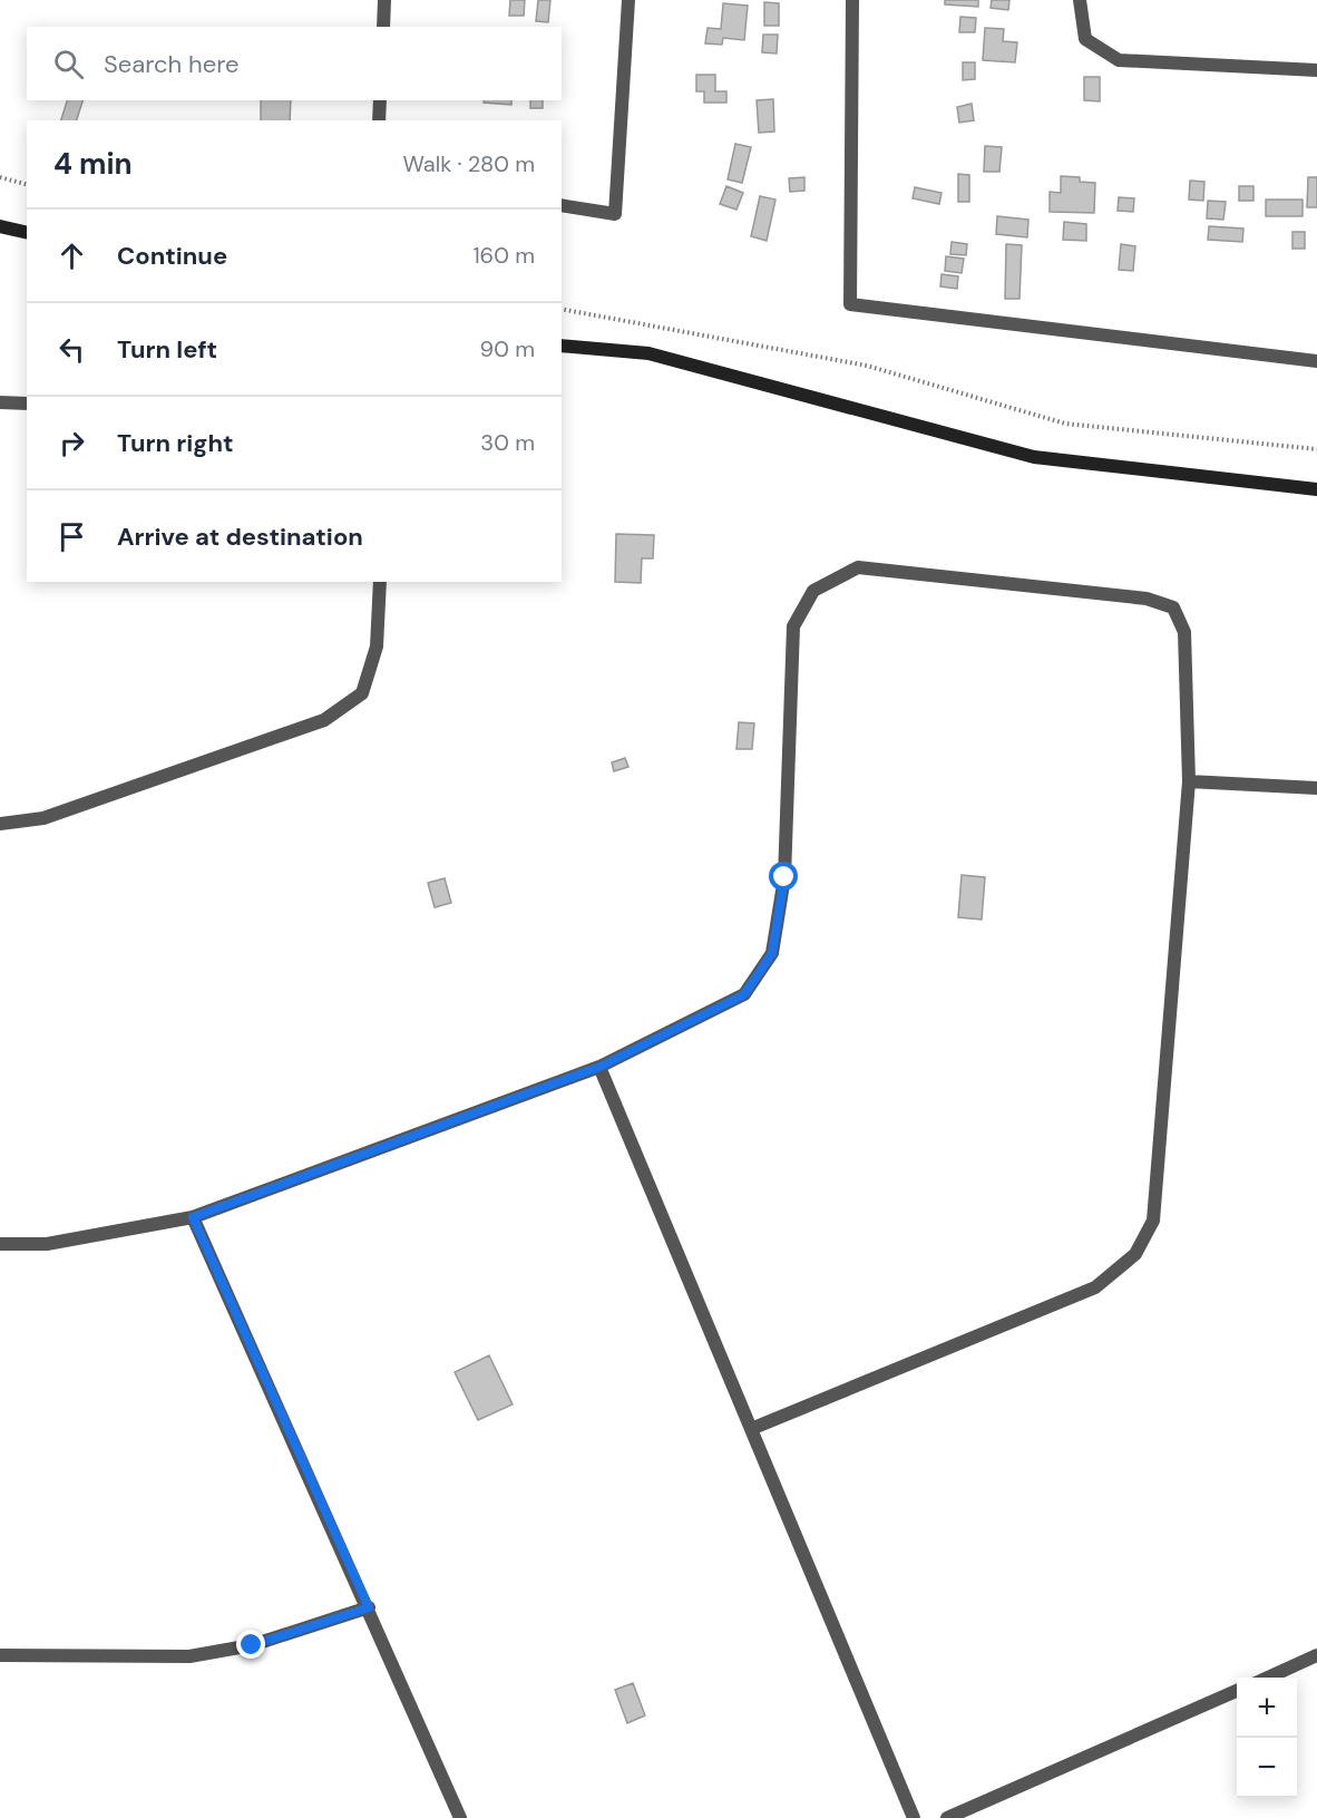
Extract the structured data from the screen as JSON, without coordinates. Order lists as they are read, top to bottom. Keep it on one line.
{"page":{"search":"Search here","heading":["4 min","Walk · 280 m"],"list":[["Continue","160 m"],["Turn left","90 m"],["Turn right","30 m"],"Arrive at destination"],"map_buttons":["+","−"]}}
